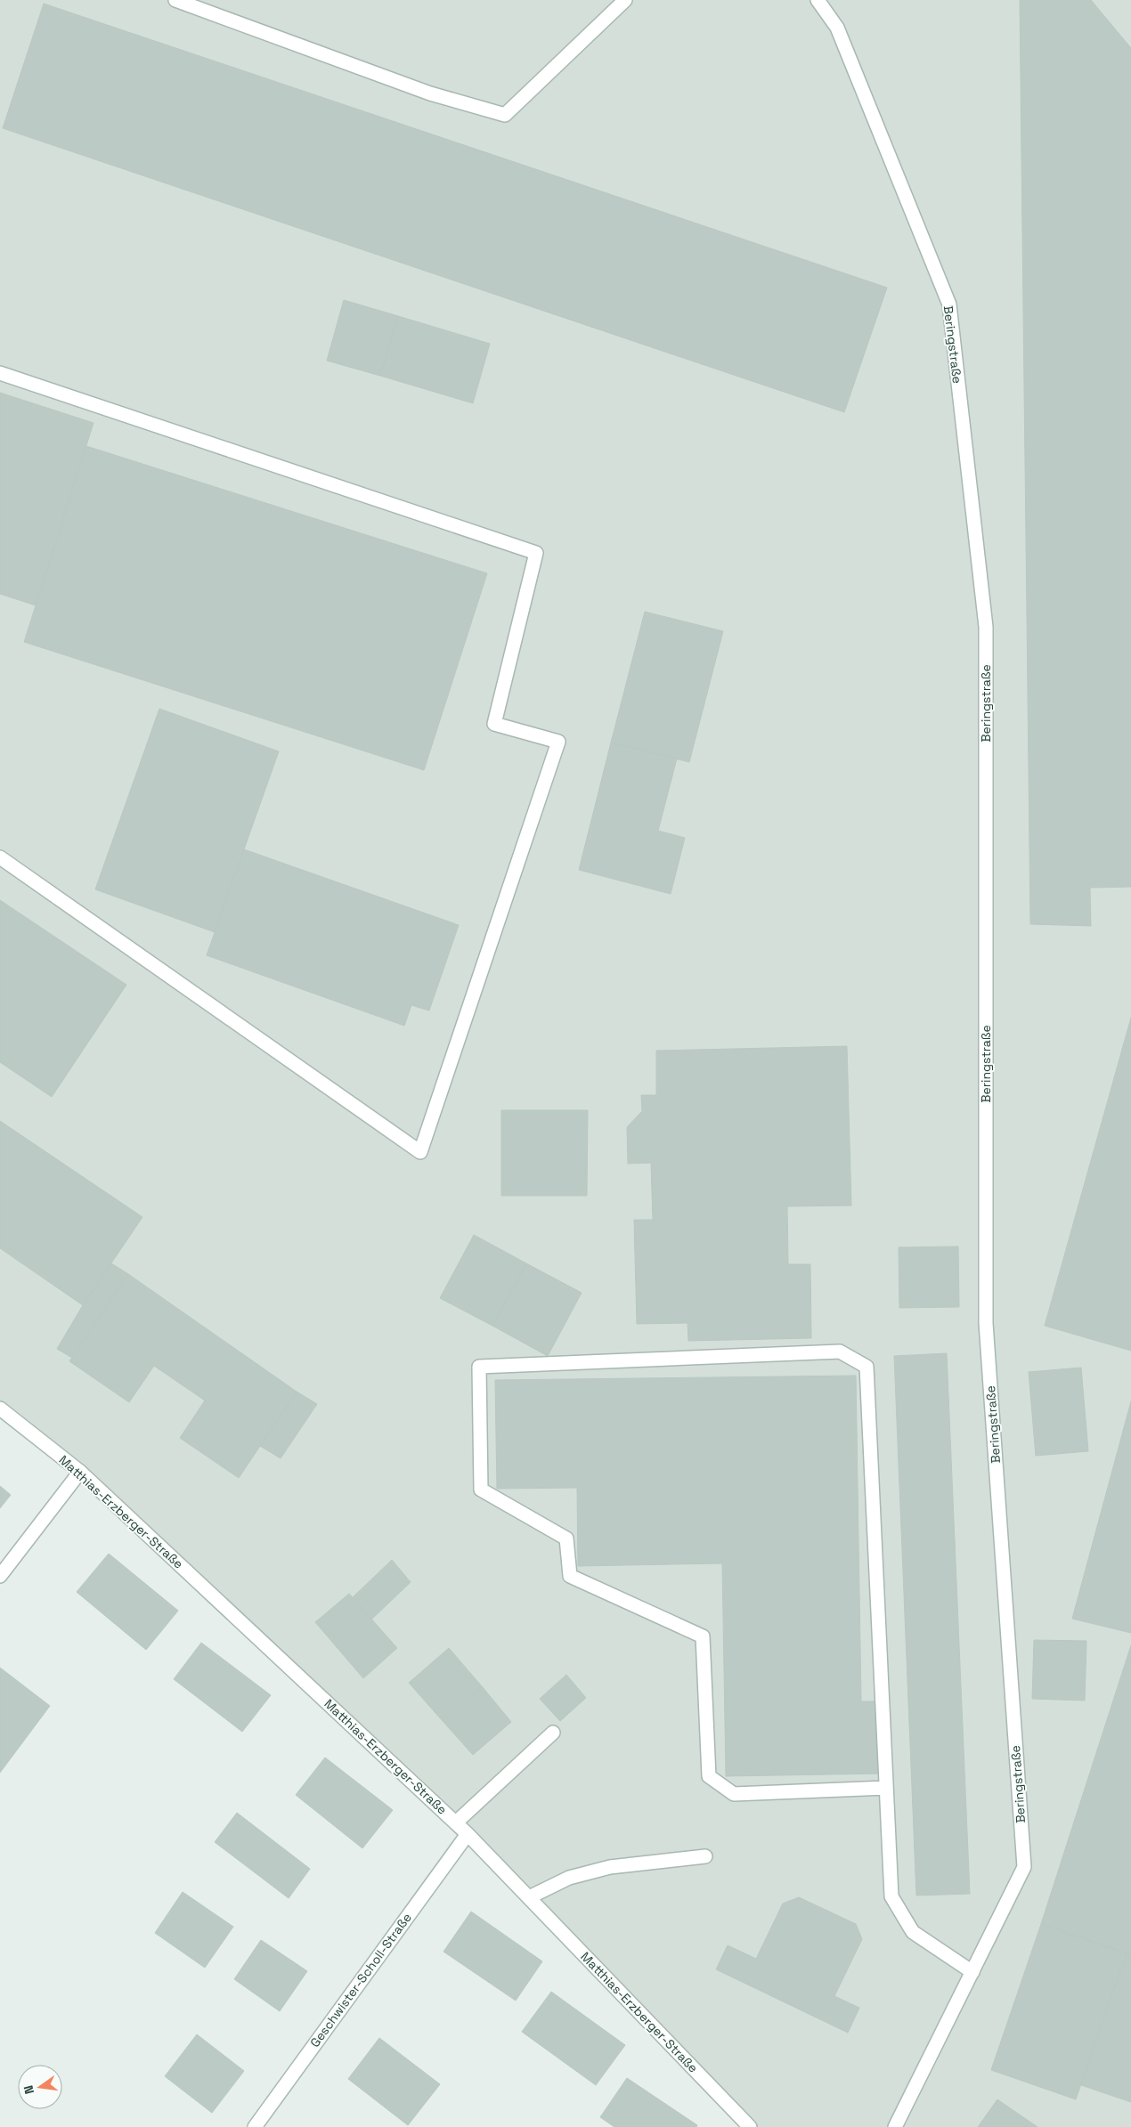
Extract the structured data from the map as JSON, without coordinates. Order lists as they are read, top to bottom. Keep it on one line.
{"streets":{"street":["Beringstraße","Matthias-Erzberger-Straße","Geschwister-Scholl-Straße"]},"crossings":[["Matthias-Erzberger-Straße","Geschwister-Scholl-Straße"]],"north":"left"}
